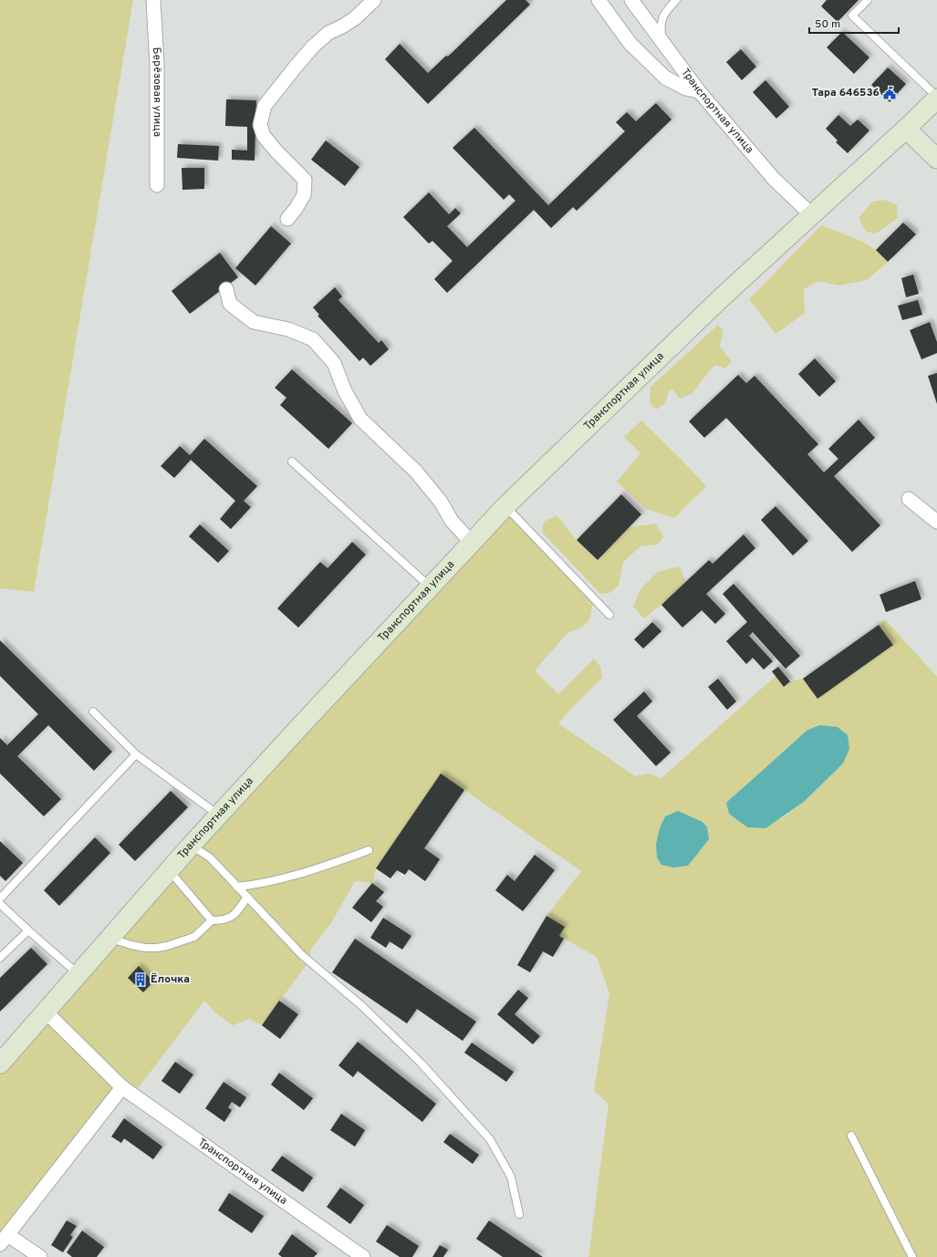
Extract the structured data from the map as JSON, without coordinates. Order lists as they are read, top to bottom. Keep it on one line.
{"streets":{"main road":["Транспортная улица"],"street":["Берёзовая улица"]},"places":{"public building":["Тара 646536"],"building":["Ёлочка"]},"scale_bar":"50 m"}
